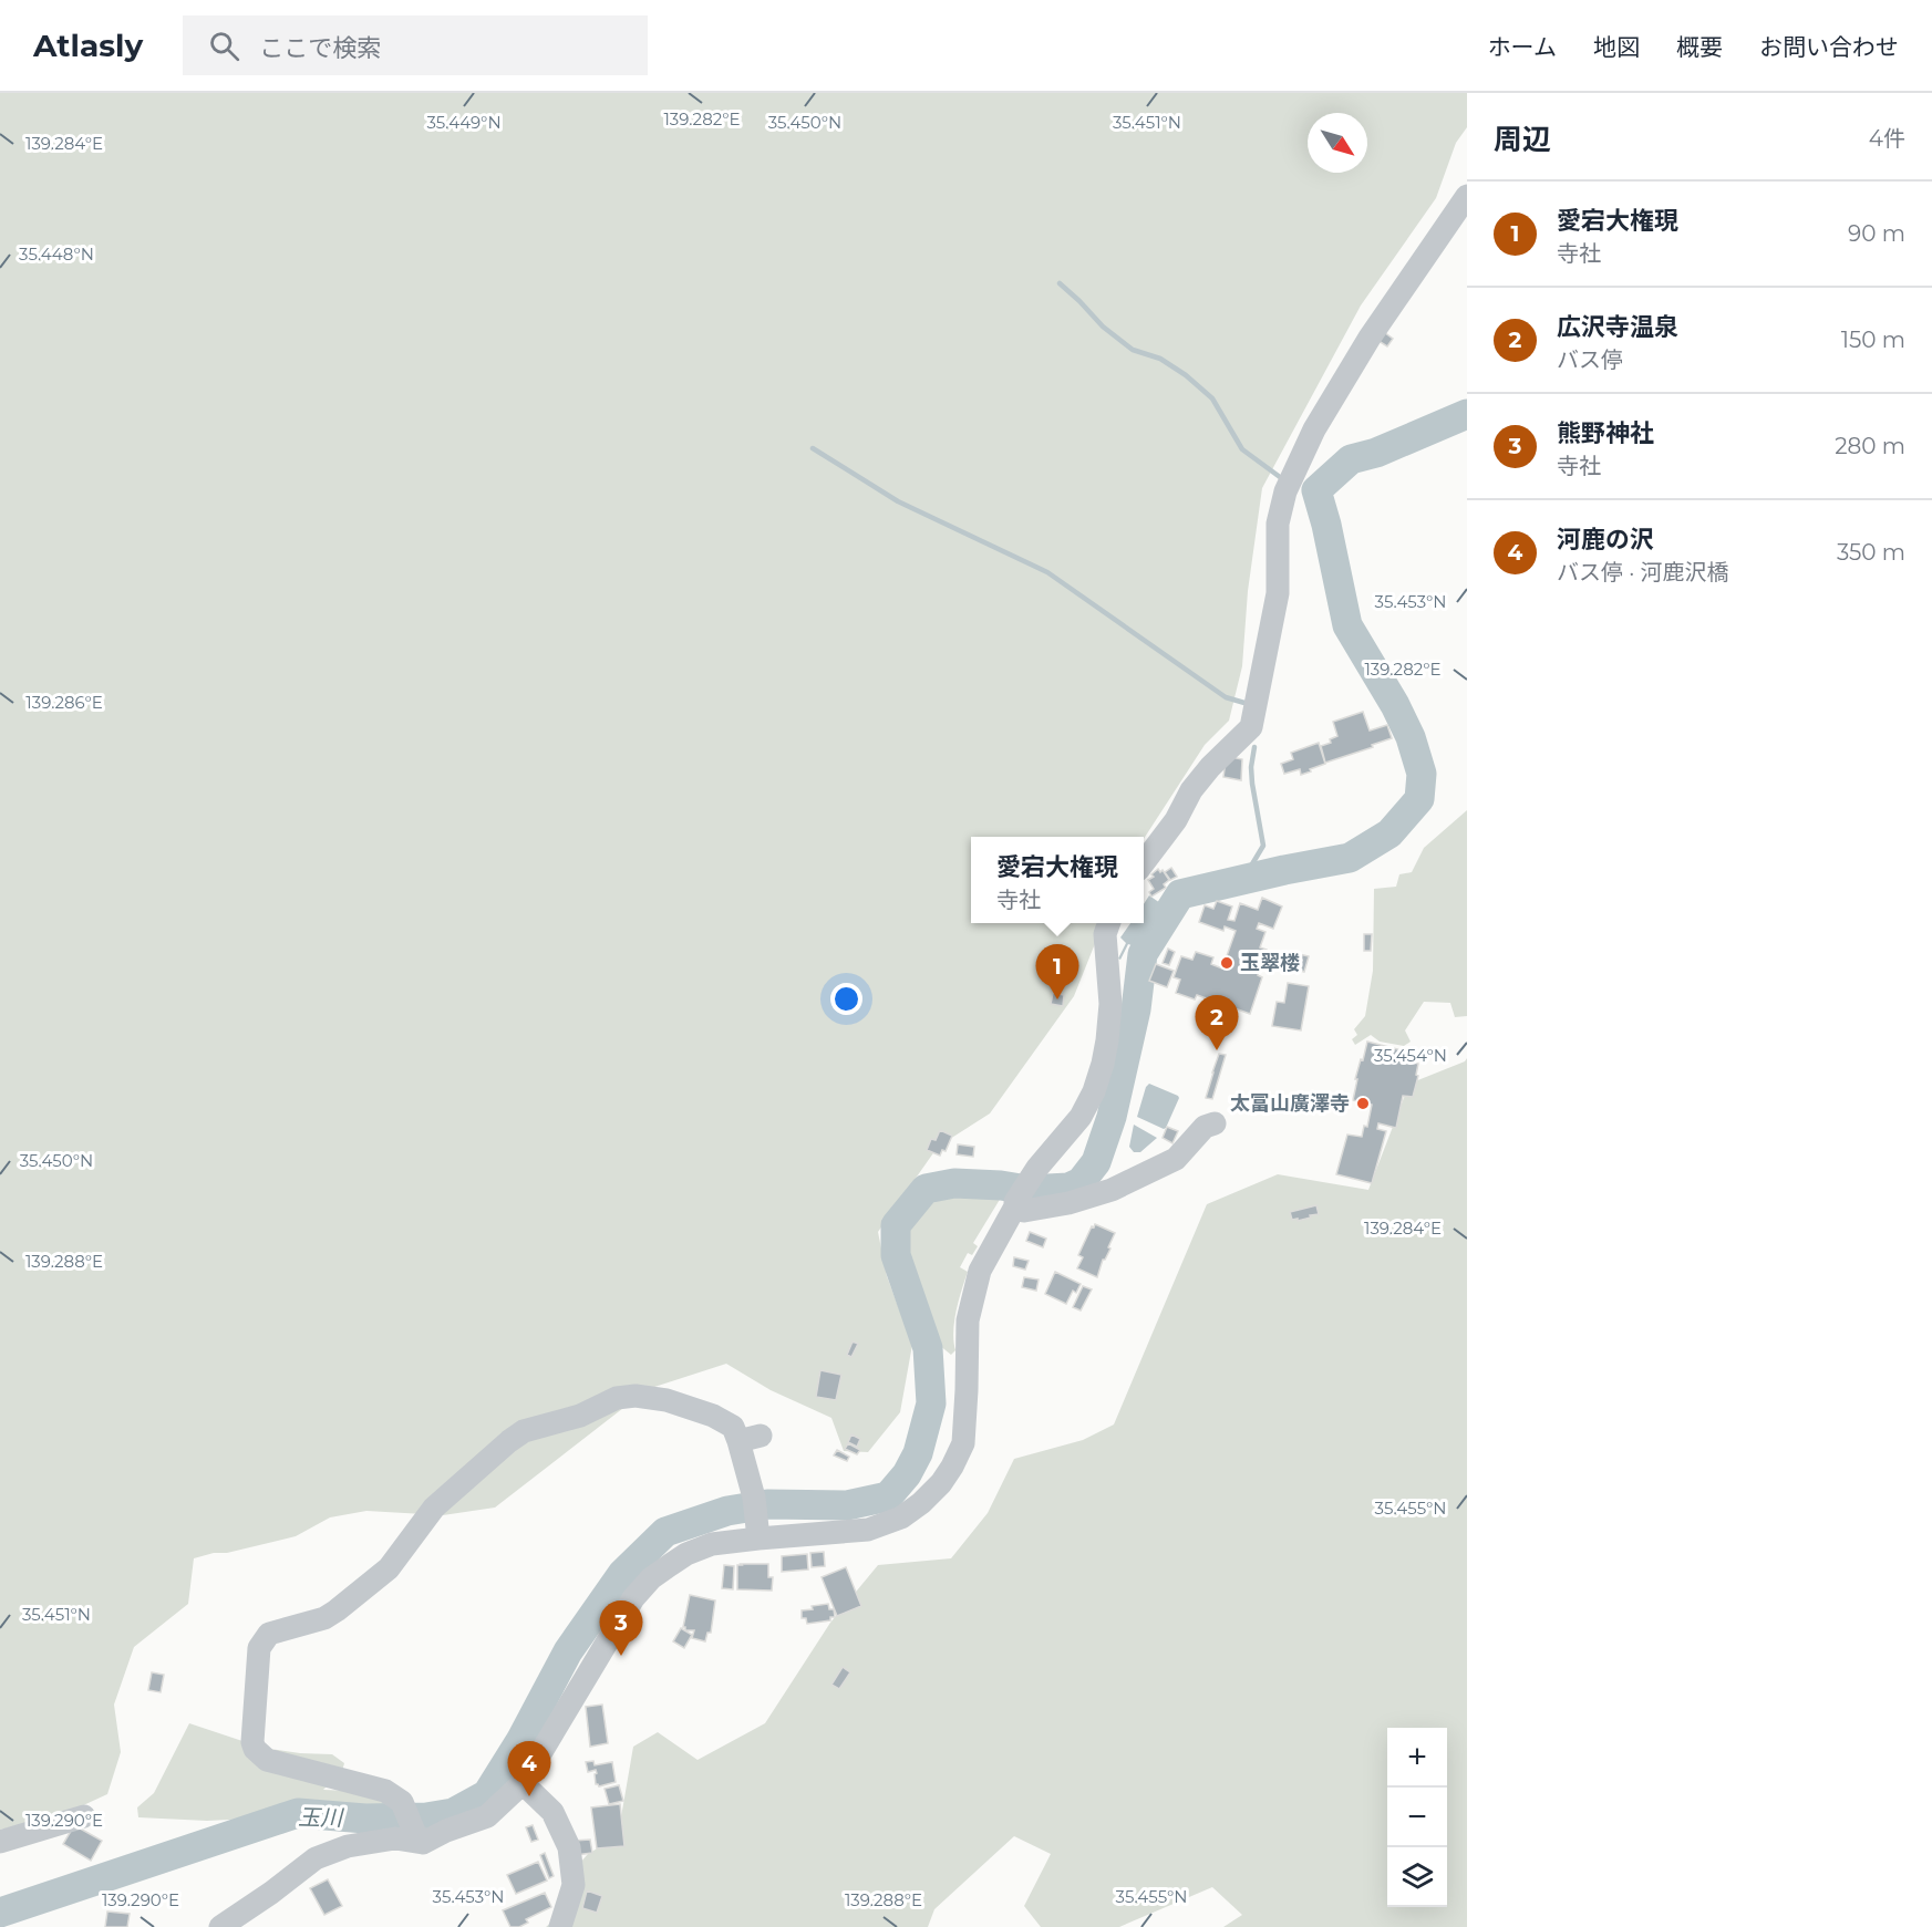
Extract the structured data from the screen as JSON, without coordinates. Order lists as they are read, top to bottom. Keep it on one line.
{"water":["玉川"],"places":["玉翠楼","太冨山廣澤寺"],"north":"bottom right","page":{"header":"Atlasly","search":"ここで検索","nav":["ホーム","地図","概要","お問い合わせ"],"heading":["周辺","4件"],"list":[{"mark":"1","name":"愛宕大権現","note":"寺社","value":"90 m"},{"mark":"2","name":"広沢寺温泉","note":"バス停","value":"150 m"},{"mark":"3","name":"熊野神社","note":"寺社","value":"280 m"},{"mark":"4","name":"河鹿の沢","note":"バス停 · 河鹿沢橋","value":"350 m"}],"popup":["愛宕大権現","寺社"],"pins":["1","2","3","4"],"map_buttons":["+","−"]},"coordinates":["139.282°E","35.449°N","35.450°N","35.451°N","139.284°E","35.448°N","35.453°N","139.286°E","35.454°N","139.288°E","35.455°N","139.290°E"]}
